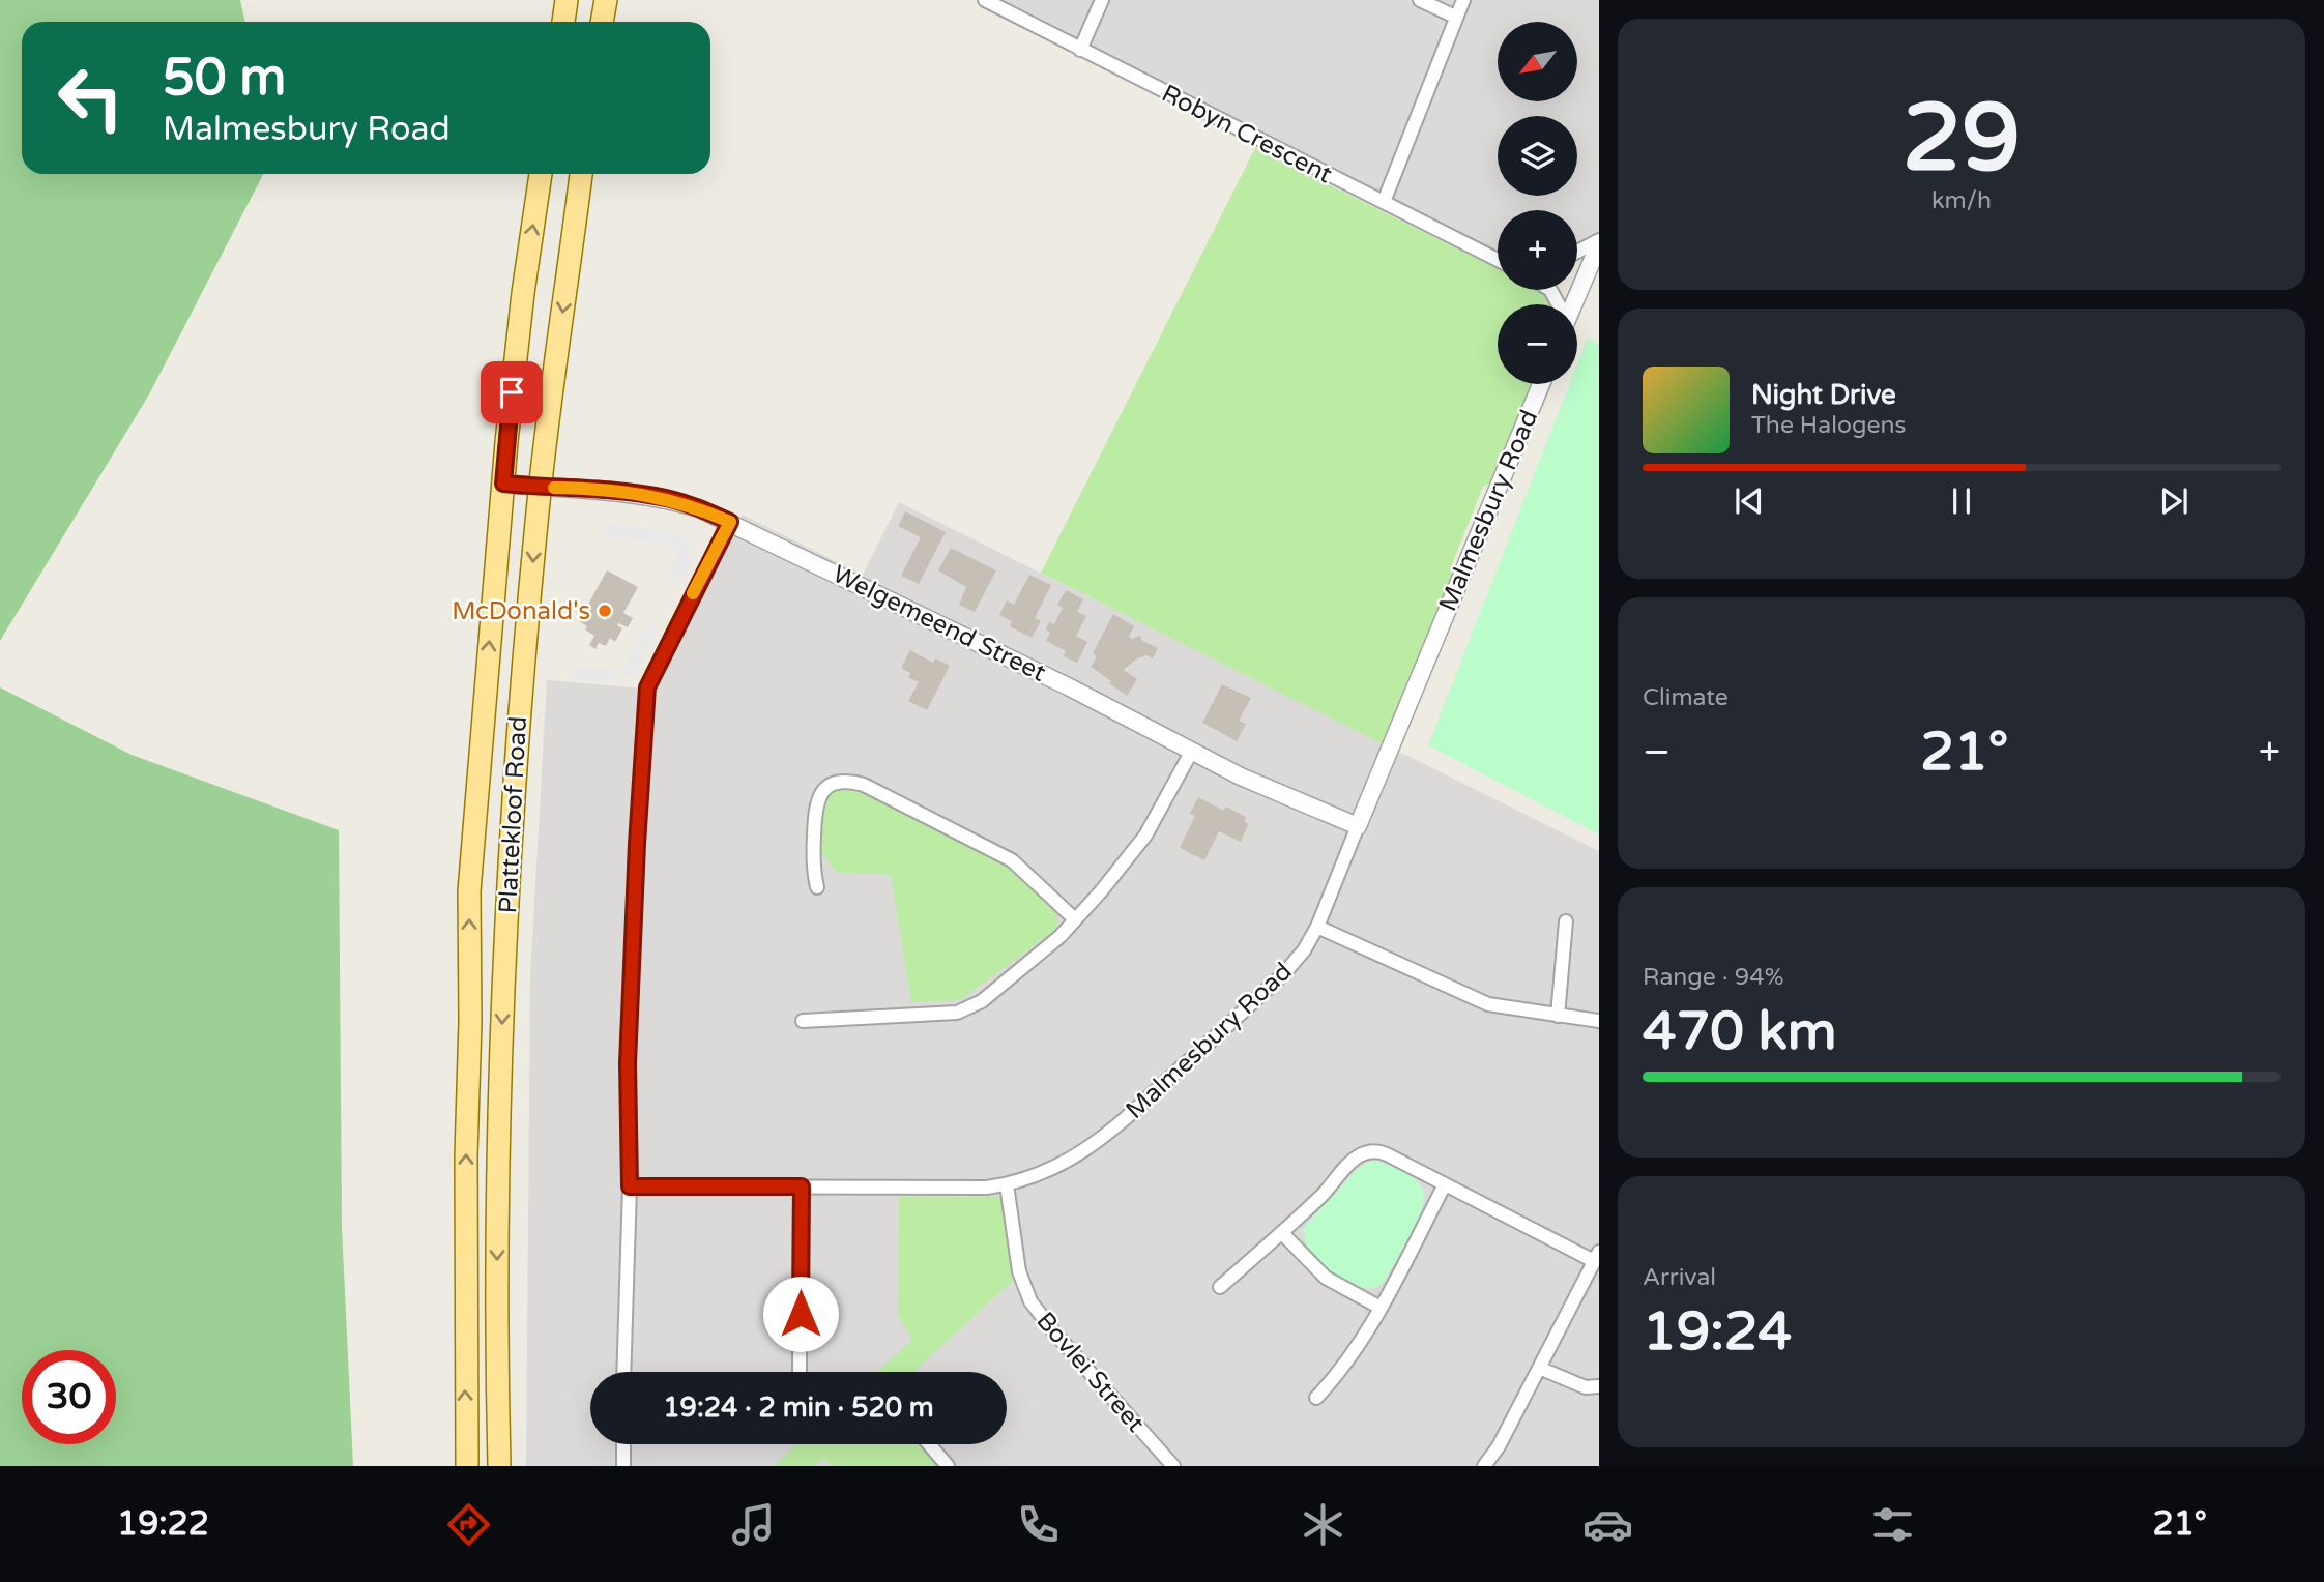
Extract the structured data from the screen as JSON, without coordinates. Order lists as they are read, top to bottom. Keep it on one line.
{"streets":{"main road":["Plattekloof Road"],"street":["Robyn Crescent","Malmesbury Road","Welgemeend Street","Bovlei Street"]},"crossings":[["Malmesbury Road","Welgemeend Street"],["Malmesbury Road","Bovlei Street"],["Welgemeend Street","Plattekloof Road"]],"places":["McDonald's"],"north":"bottom left","page":{"tile":[["29","km/h"],"Climate",["Range · 94%","470 km"],["Arrival","19:24"]],"map_buttons":["+","−"],"turn":["50 m","Malmesbury Road"],"song":["Night Drive","The Halogens"],"heat":["−","21°","+"],"limit":"30","trip":"19:24 · 2 min · 520 m","tabs":["19:22","21°"]}}
